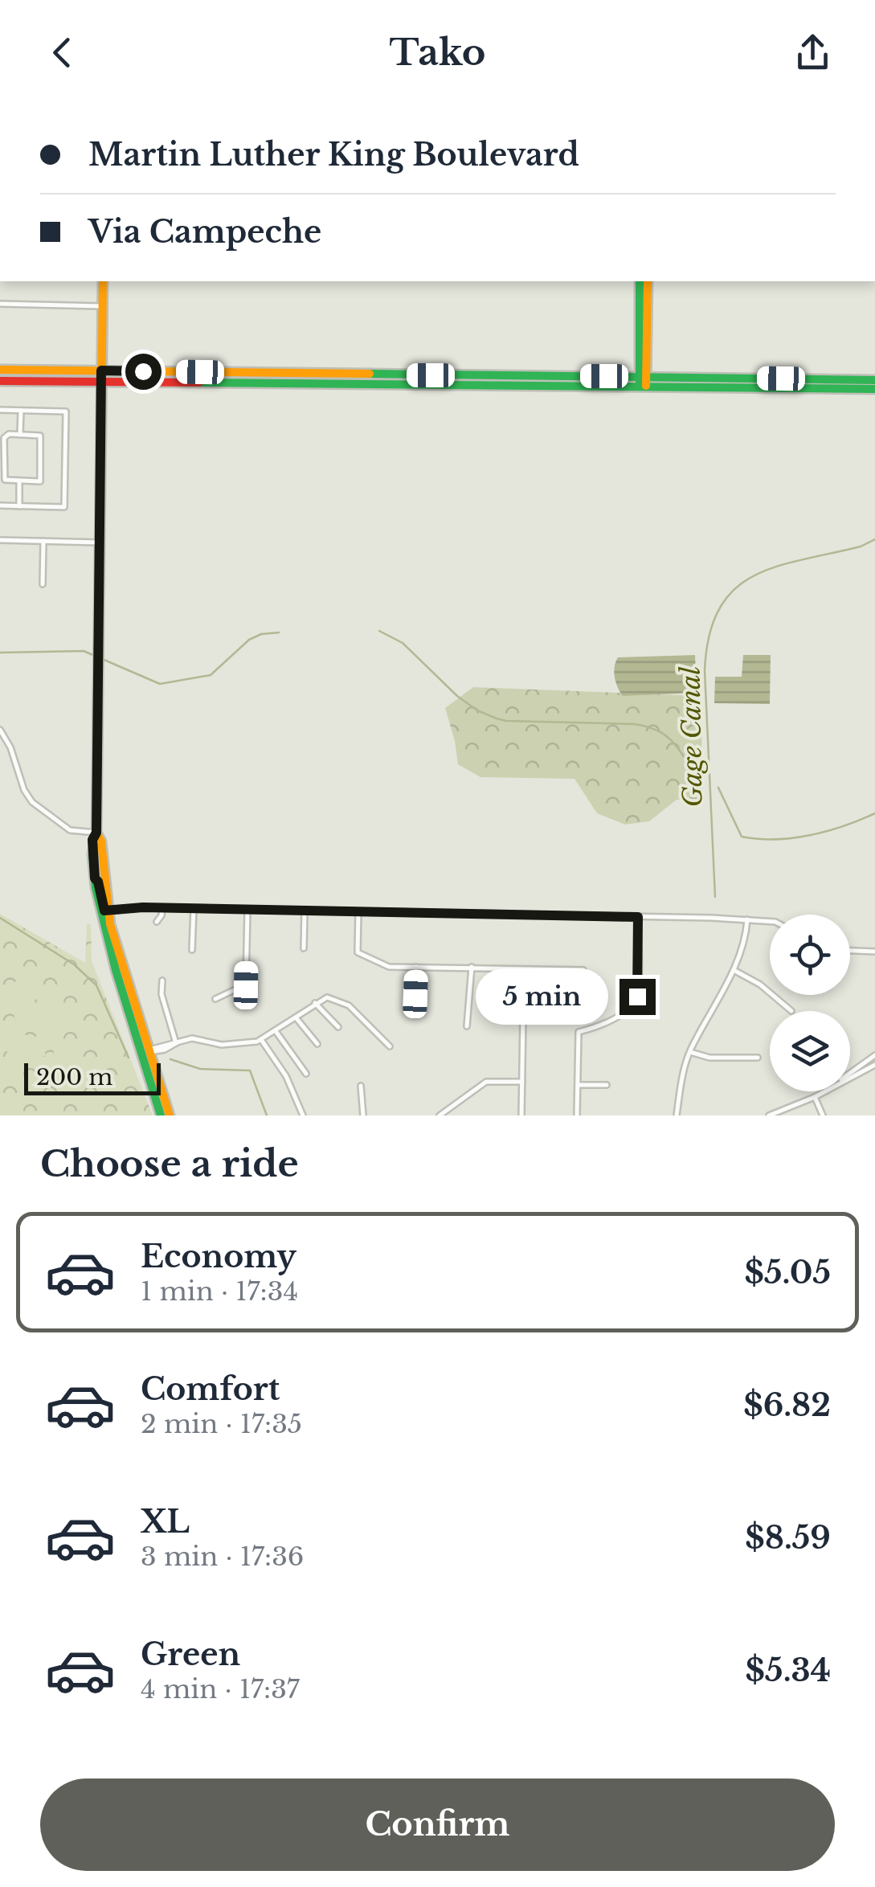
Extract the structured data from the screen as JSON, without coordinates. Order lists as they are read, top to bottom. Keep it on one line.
{"water":["Gage Canal"],"scale_bar":"200 m","page":{"header":"Tako","banner":["Martin Luther King Boulevard","Via Campeche"],"bubble":"5 min","scale":"200 m","heading":"Choose a ride","list":[{"name":"Economy","note":"1 min · 17:34","value":"$5.05"},{"name":"Comfort","note":"2 min · 17:35","value":"$6.82"},{"name":"XL","note":"3 min · 17:36","value":"$8.59"},{"name":"Green","note":"4 min · 17:37","value":"$5.34"}],"buttons":"Confirm"}}
